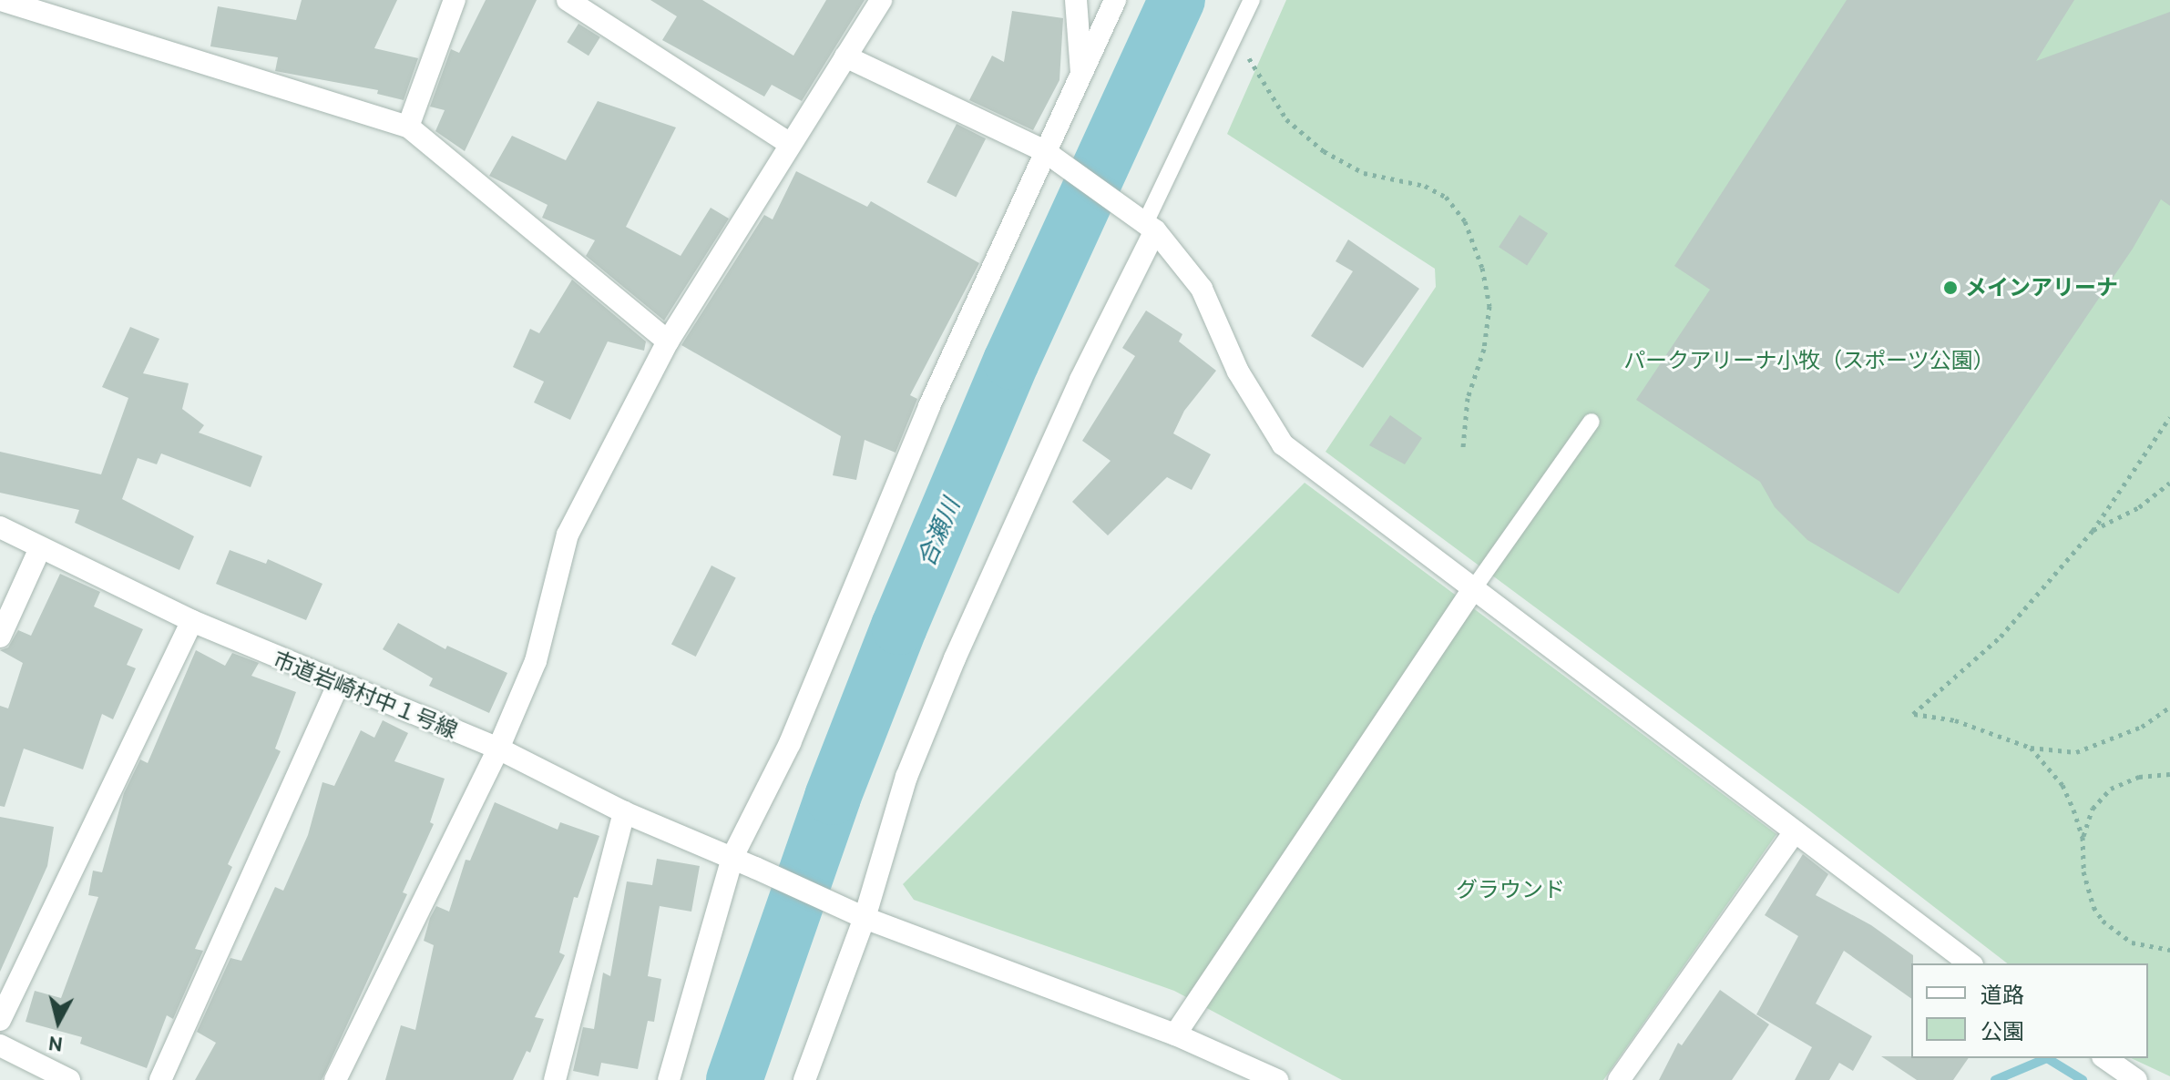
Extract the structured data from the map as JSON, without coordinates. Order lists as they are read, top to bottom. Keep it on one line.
{"streets":{"street":["市道岩崎村中１号線"]},"water":["合瀬川"],"parks":["パークアリーナ小牧（スポーツ公園）","グラウンド"],"places":["メインアリーナ"],"legend":["道路","公園"],"north":"bottom"}
